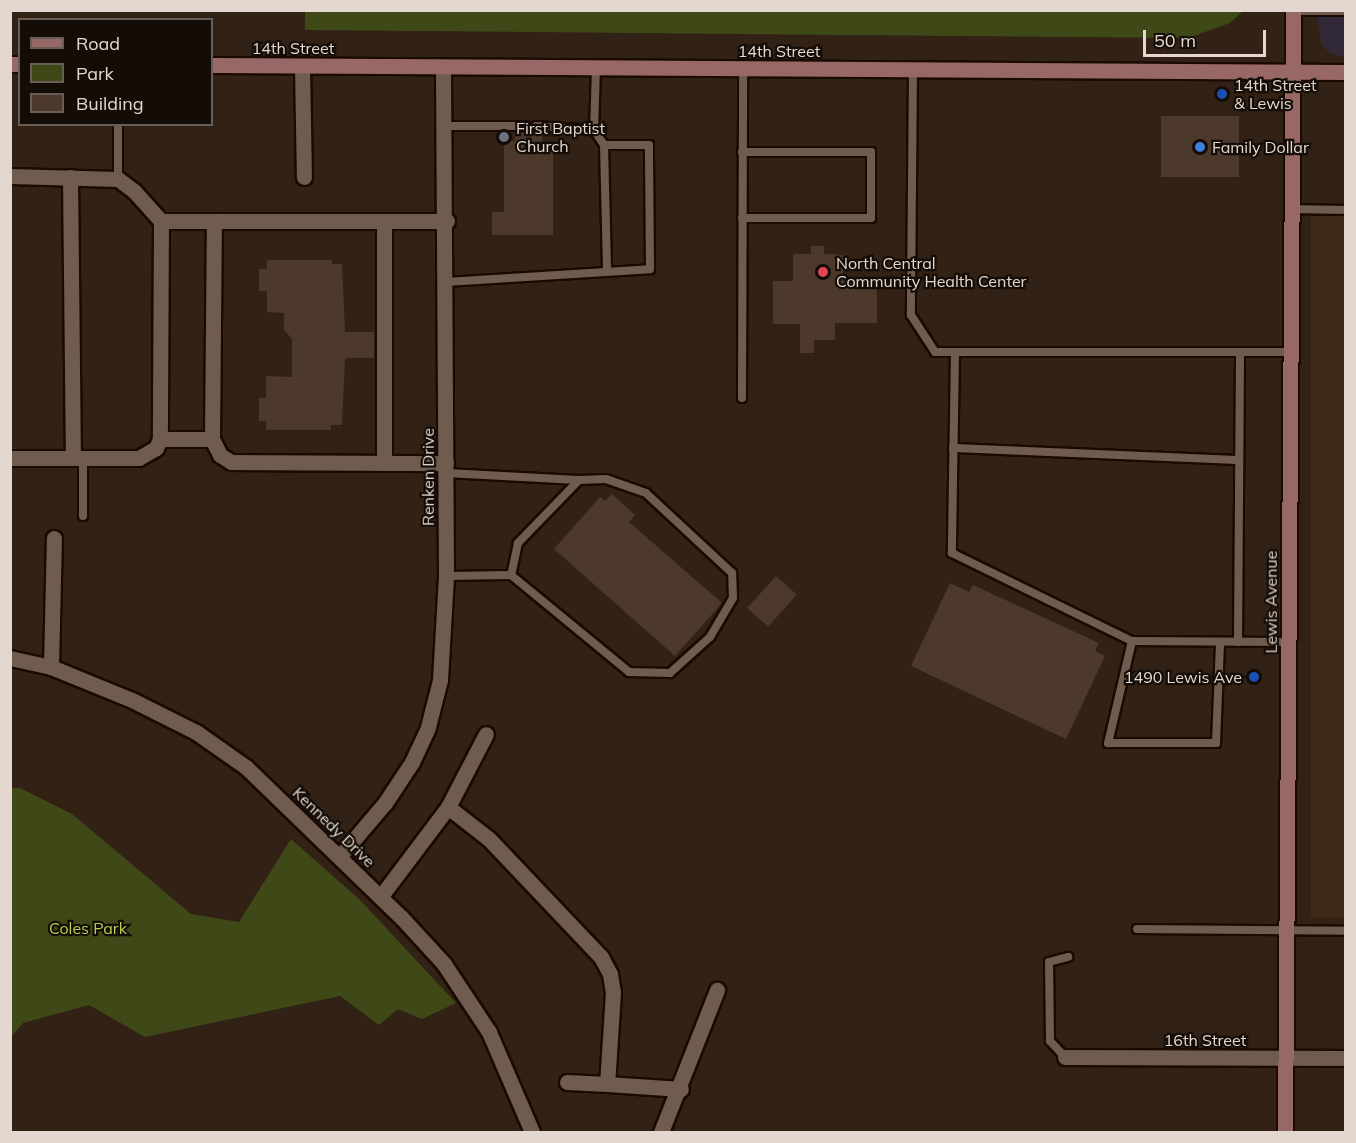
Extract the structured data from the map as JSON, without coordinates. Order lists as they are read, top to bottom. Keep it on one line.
{"streets":{"street":["14th Street","Renken Drive","Lewis Avenue","Kennedy Drive","16th Street"]},"crossings":[["14th Street","Renken Drive"],["14th Street","Lewis Avenue"],["Renken Drive","Kennedy Drive"],["Lewis Avenue","16th Street"]],"parks":["Coles Park"],"places":["14th Street & Lewis","First Baptist Church","Family Dollar","North Central Community Health Center","1490 Lewis Ave"],"legend":["Road","Park","Building"],"scale_bar":"50 m"}
